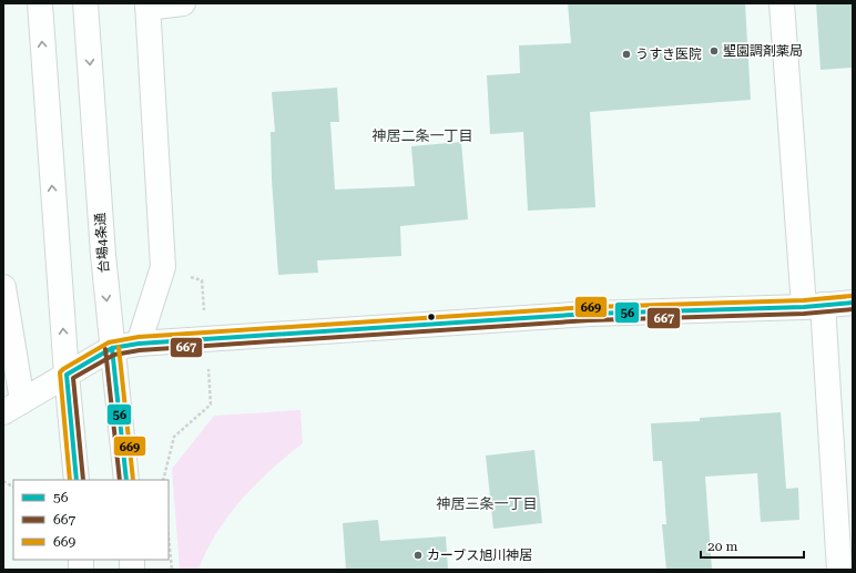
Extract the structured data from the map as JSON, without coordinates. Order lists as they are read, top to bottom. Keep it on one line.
{"streets":{"main road":["台場4条通"]},"districts":["神居二条一丁目","神居三条一丁目"],"places":["聖園調剤薬局","うすき医院","カーブス旭川神居"],"lines":["transit line 669","transit line 56","transit line 667"],"legend":["56","667","669"],"scale_bar":"20 m"}
